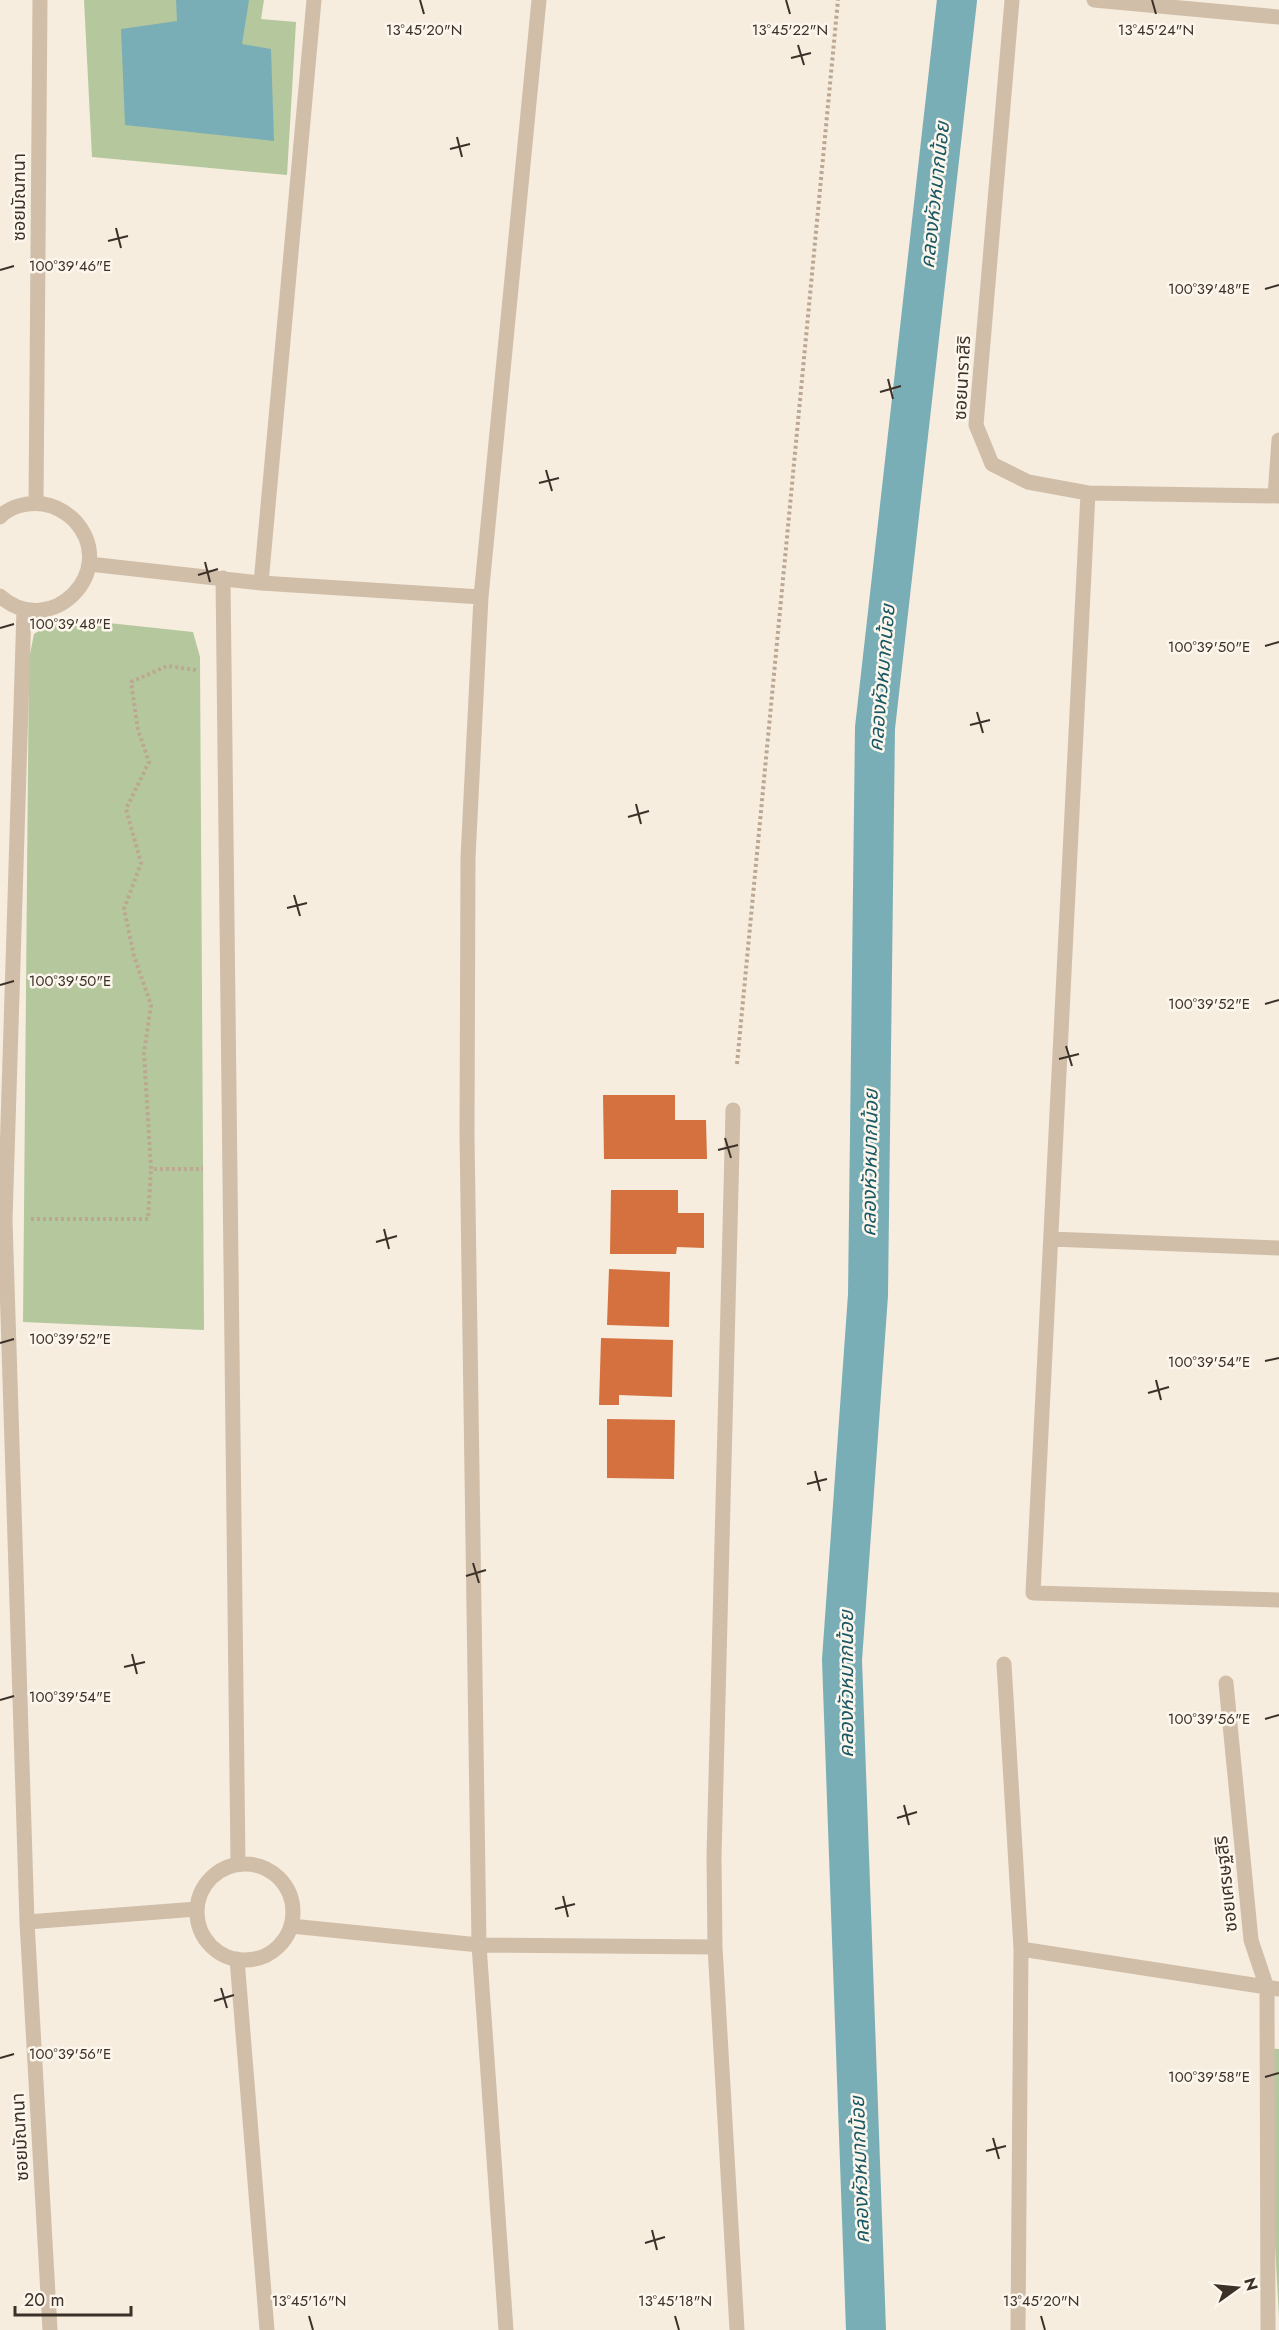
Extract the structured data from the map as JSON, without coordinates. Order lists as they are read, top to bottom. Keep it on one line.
{"streets":{"street":["ซอยมัณฑนา","ซอยนาราสิริ","ซอยเศรษฐสิริ"]},"water":["คลองหัวหมากน้อย"],"scale_bar":"20 m","north":"right","coordinates":["13°45'22\"N","13°45'24\"N","13°45'20\"N","100°39'46\"E","100°39'48\"E","100°39'50\"E","100°39'52\"E","100°39'54\"E","100°39'56\"E","100°39'58\"E","13°45'16\"N","13°45'18\"N"]}
